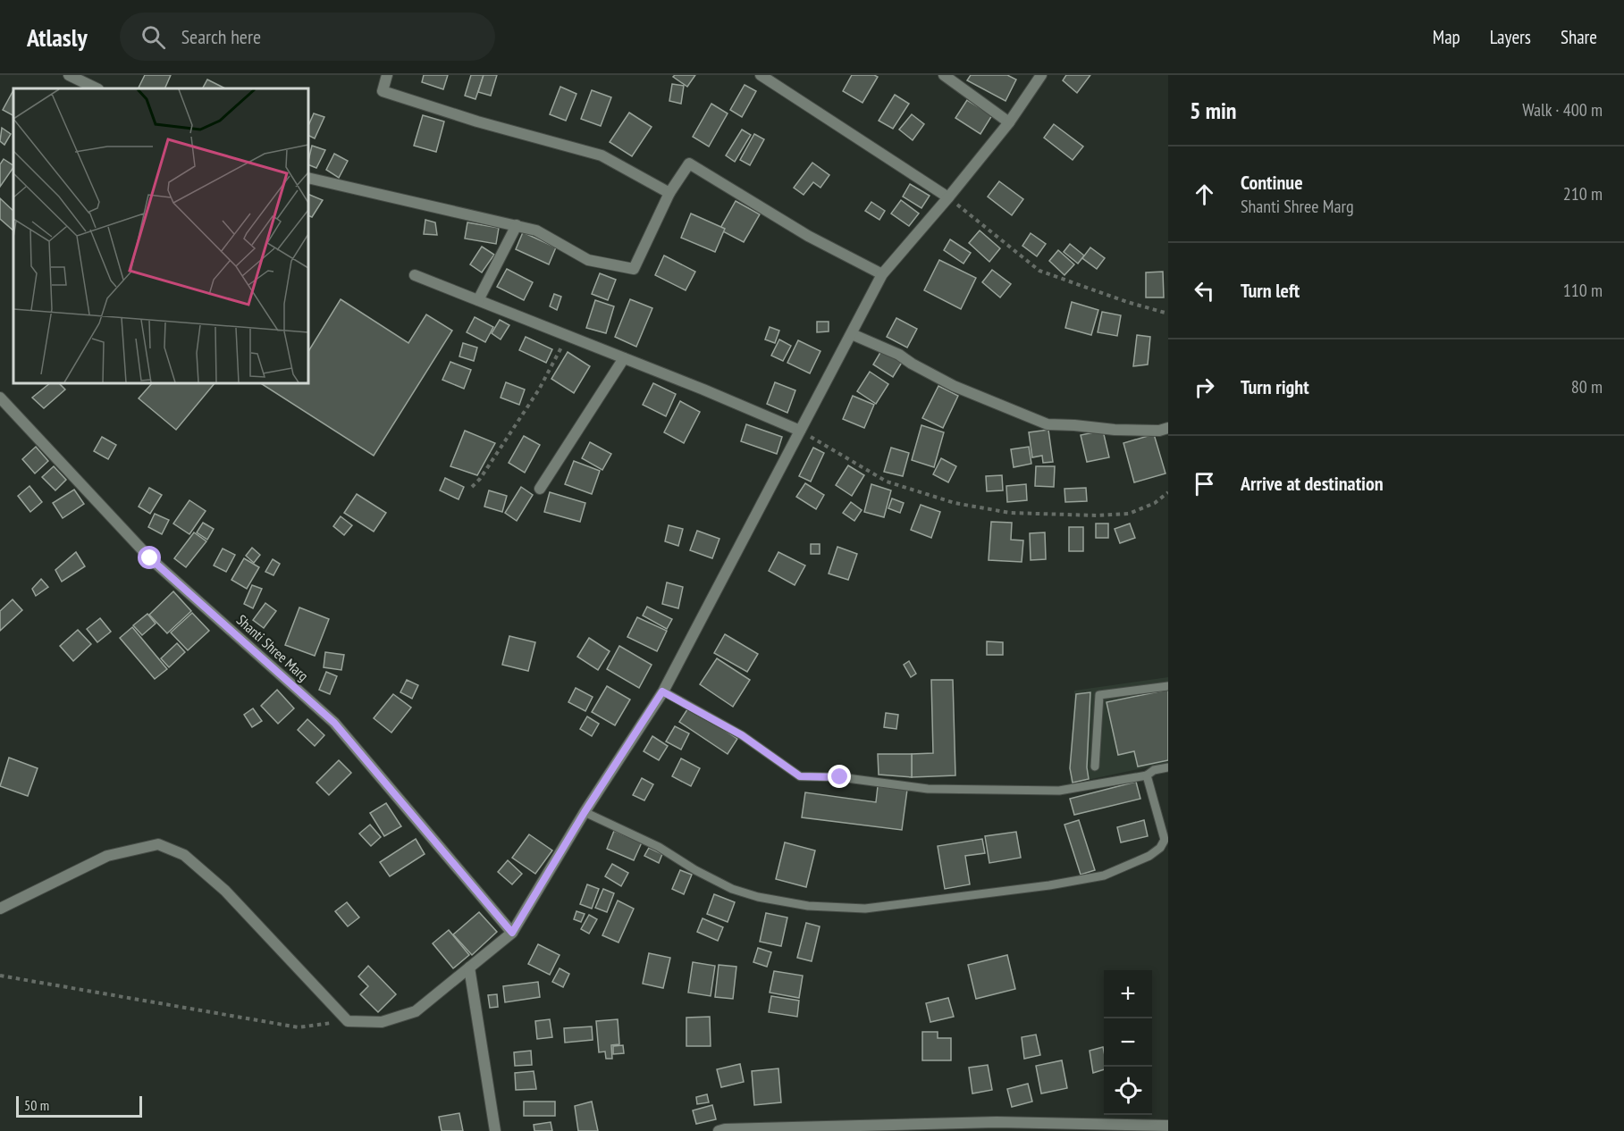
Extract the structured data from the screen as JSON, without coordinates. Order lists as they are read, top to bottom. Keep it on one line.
{"streets":{"street":["Shanti Shree Marg"]},"scale_bar":"50 m","page":{"header":"Atlasly","search":"Search here","nav":["Map","Layers","Share"],"heading":["5 min","Walk · 400 m"],"list":[["Continue","Shanti Shree Marg","210 m"],["Turn left","110 m"],["Turn right","80 m"],"Arrive at destination"],"map_buttons":["+","−"],"scale":"50 m"}}
